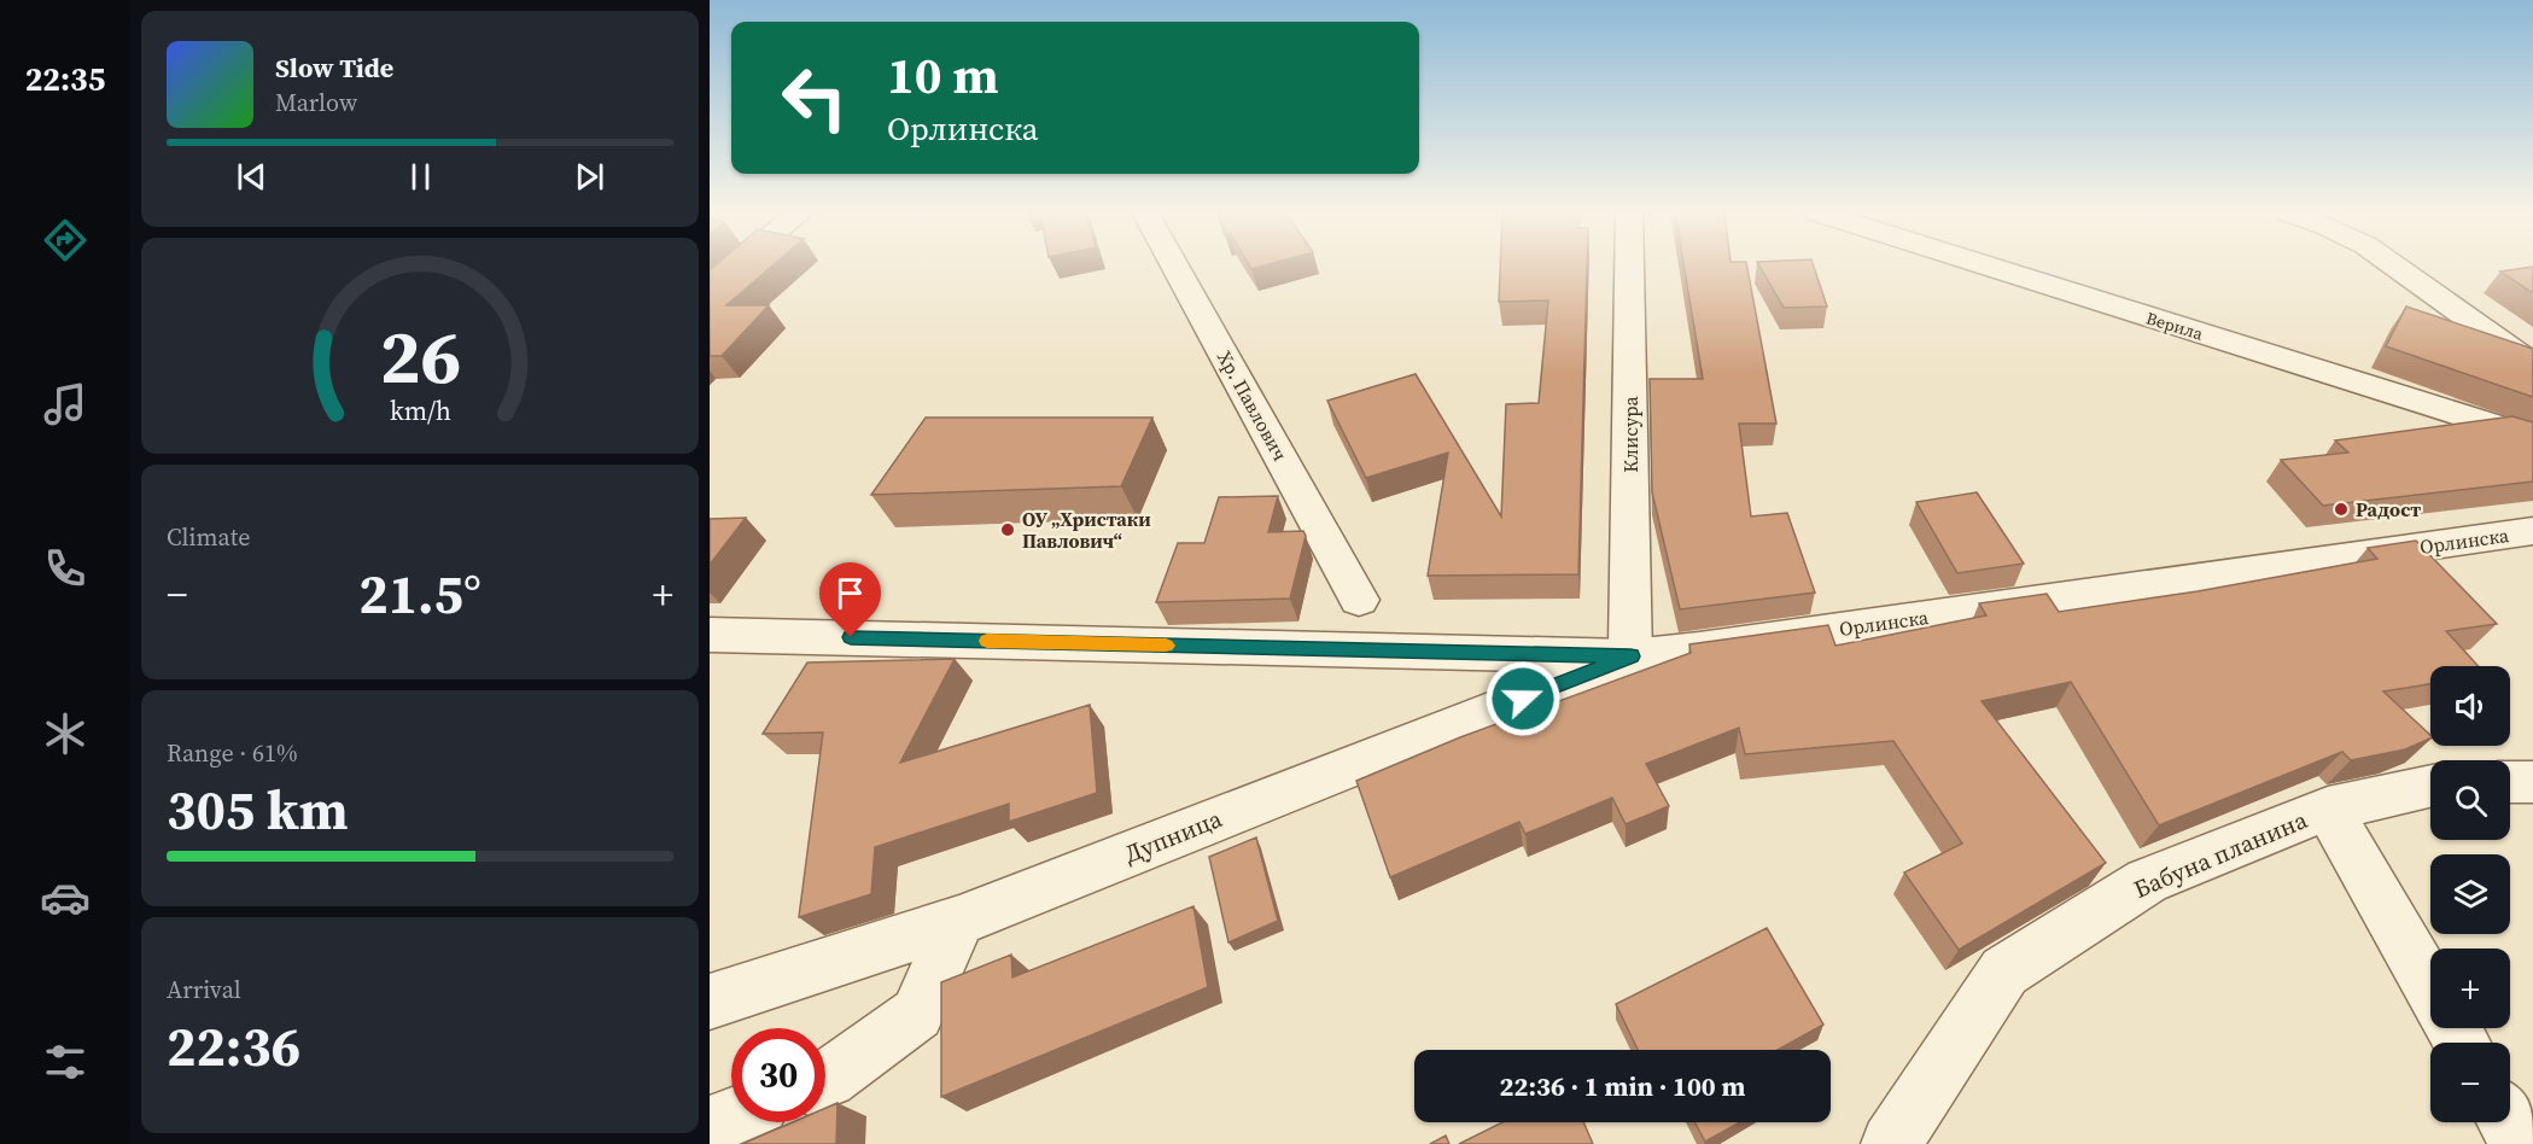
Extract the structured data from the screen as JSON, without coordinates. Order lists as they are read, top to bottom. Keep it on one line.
{"streets":{"street":["Верила","Хр. Павлович","Клисура","Орлинска","Дупница","Бабуна планина"]},"crossings":[["Клисура","Орлинска"],["Клисура","Дупница"],["Орлинска","Дупница"]],"places":["Радост","ОУ „Христаки Павлович“"],"page":{"tabs":"22:35","turn":["10 m","Орлинска"],"song":["Slow Tide","Marlow"],"tile":["Climate",["Range · 61%","305 km"],["Arrival","22:36"]],"heat":["−","21.5°","+"],"map_buttons":["+","−"],"limit":"30","trip":"22:36 · 1 min · 100 m","gauge":["26","km/h"]}}
